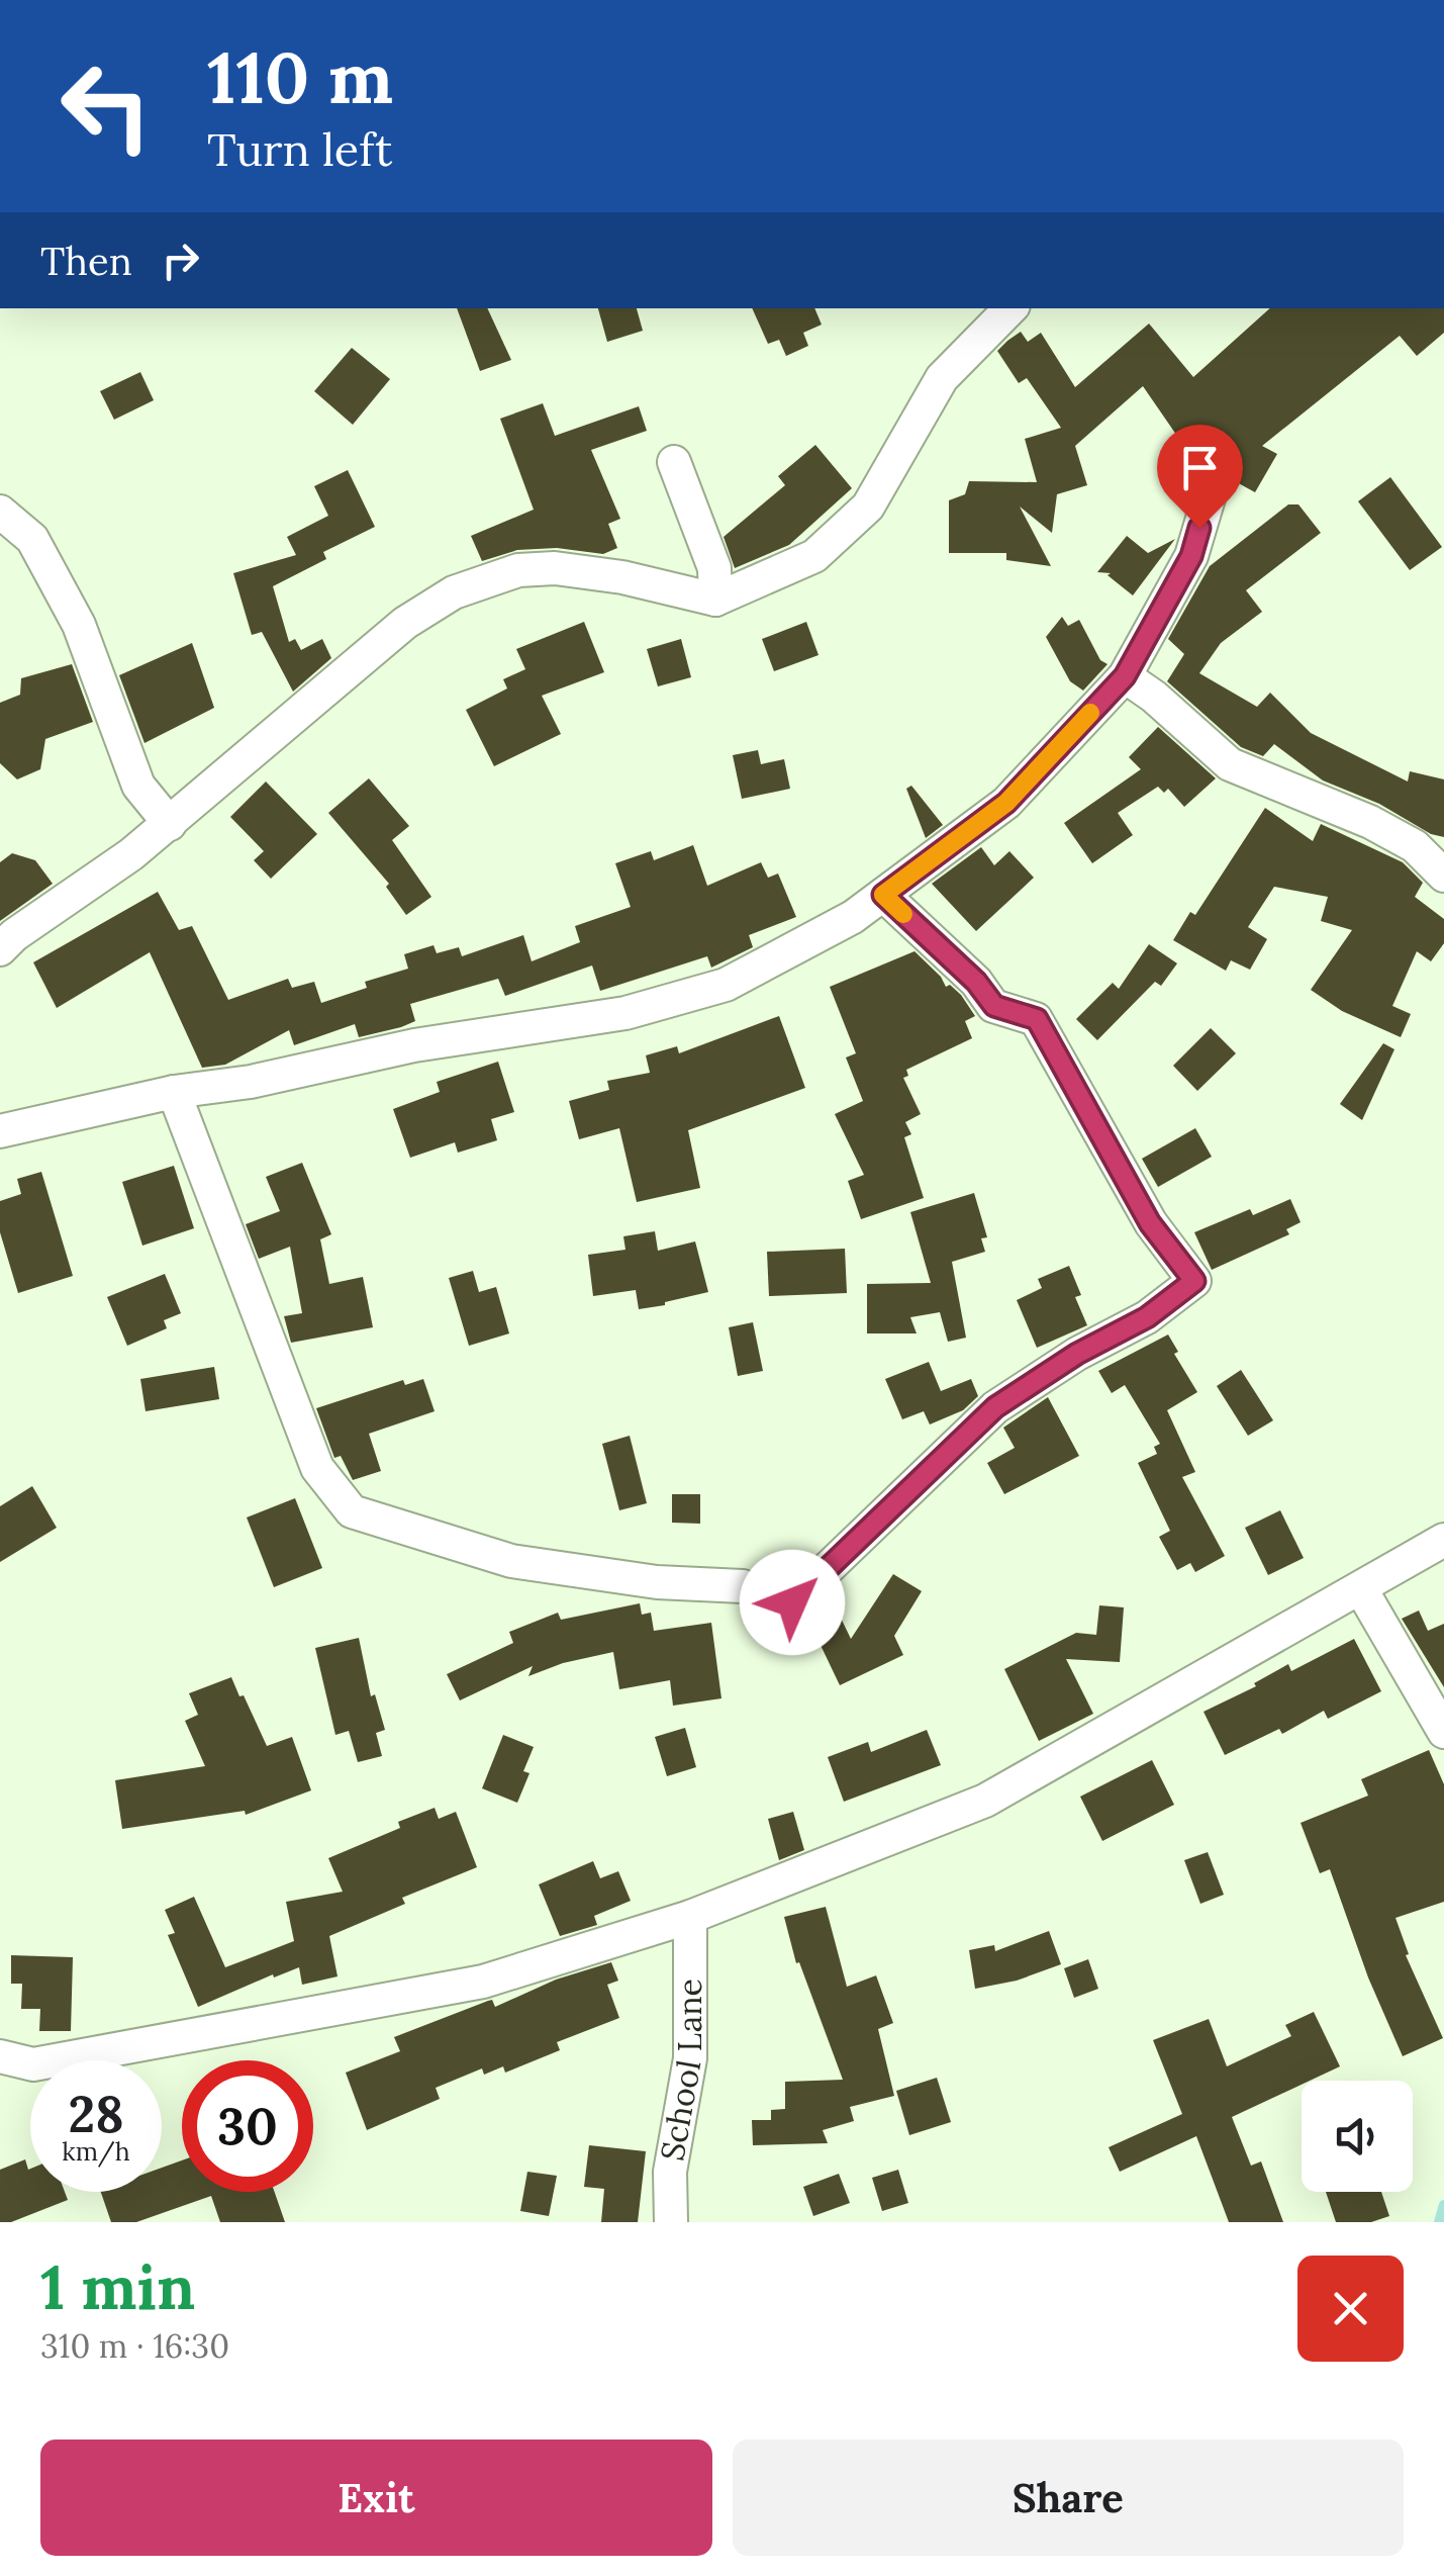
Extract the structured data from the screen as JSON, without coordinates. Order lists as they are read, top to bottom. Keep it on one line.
{"streets":{"street":["School Lane"]},"page":{"turn":["110 m","Turn left"],"then":"Then","speed":"28 km/h","limit":"30","heading":["1 min","310 m · 16:30"],"buttons":["Exit","Share"]}}
